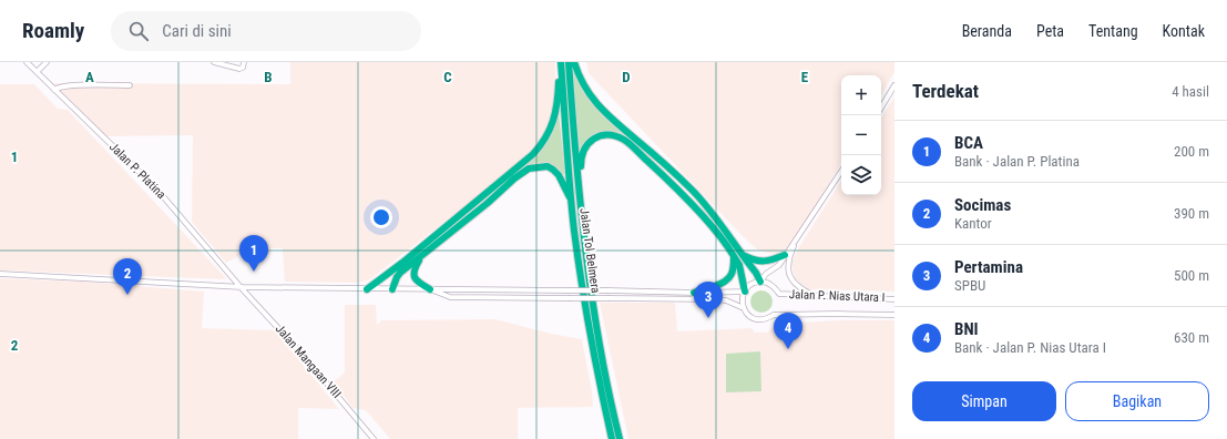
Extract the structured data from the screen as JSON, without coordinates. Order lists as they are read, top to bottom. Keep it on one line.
{"streets":{"highway":["Jalan Tol Belmera"],"street":["Jalan P. Platina","Jalan P. Nias Utara I","Jalan Mangaan VIII"]},"crossings":[["Jalan P. Platina","Jalan Mangaan VIII"]],"page":{"header":"Roamly","search":"Cari di sini","nav":["Beranda","Peta","Tentang","Kontak"],"heading":["Terdekat","4 hasil"],"map_buttons":["+","−"],"list":[{"mark":"1","name":"BCA","note":"Bank · Jalan P. Platina","value":"200 m"},{"mark":"2","name":"Socimas","note":"Kantor","value":"390 m"},{"mark":"3","name":"Pertamina","note":"SPBU","value":"500 m"},{"mark":"4","name":"BNI","note":"Bank · Jalan P. Nias Utara I","value":"630 m"}],"pins":["1","2","3","4"],"buttons":["Simpan","Bagikan"]},"grid":{"columns":["A","B","C","D","E"],"rows":["1","2"]}}
